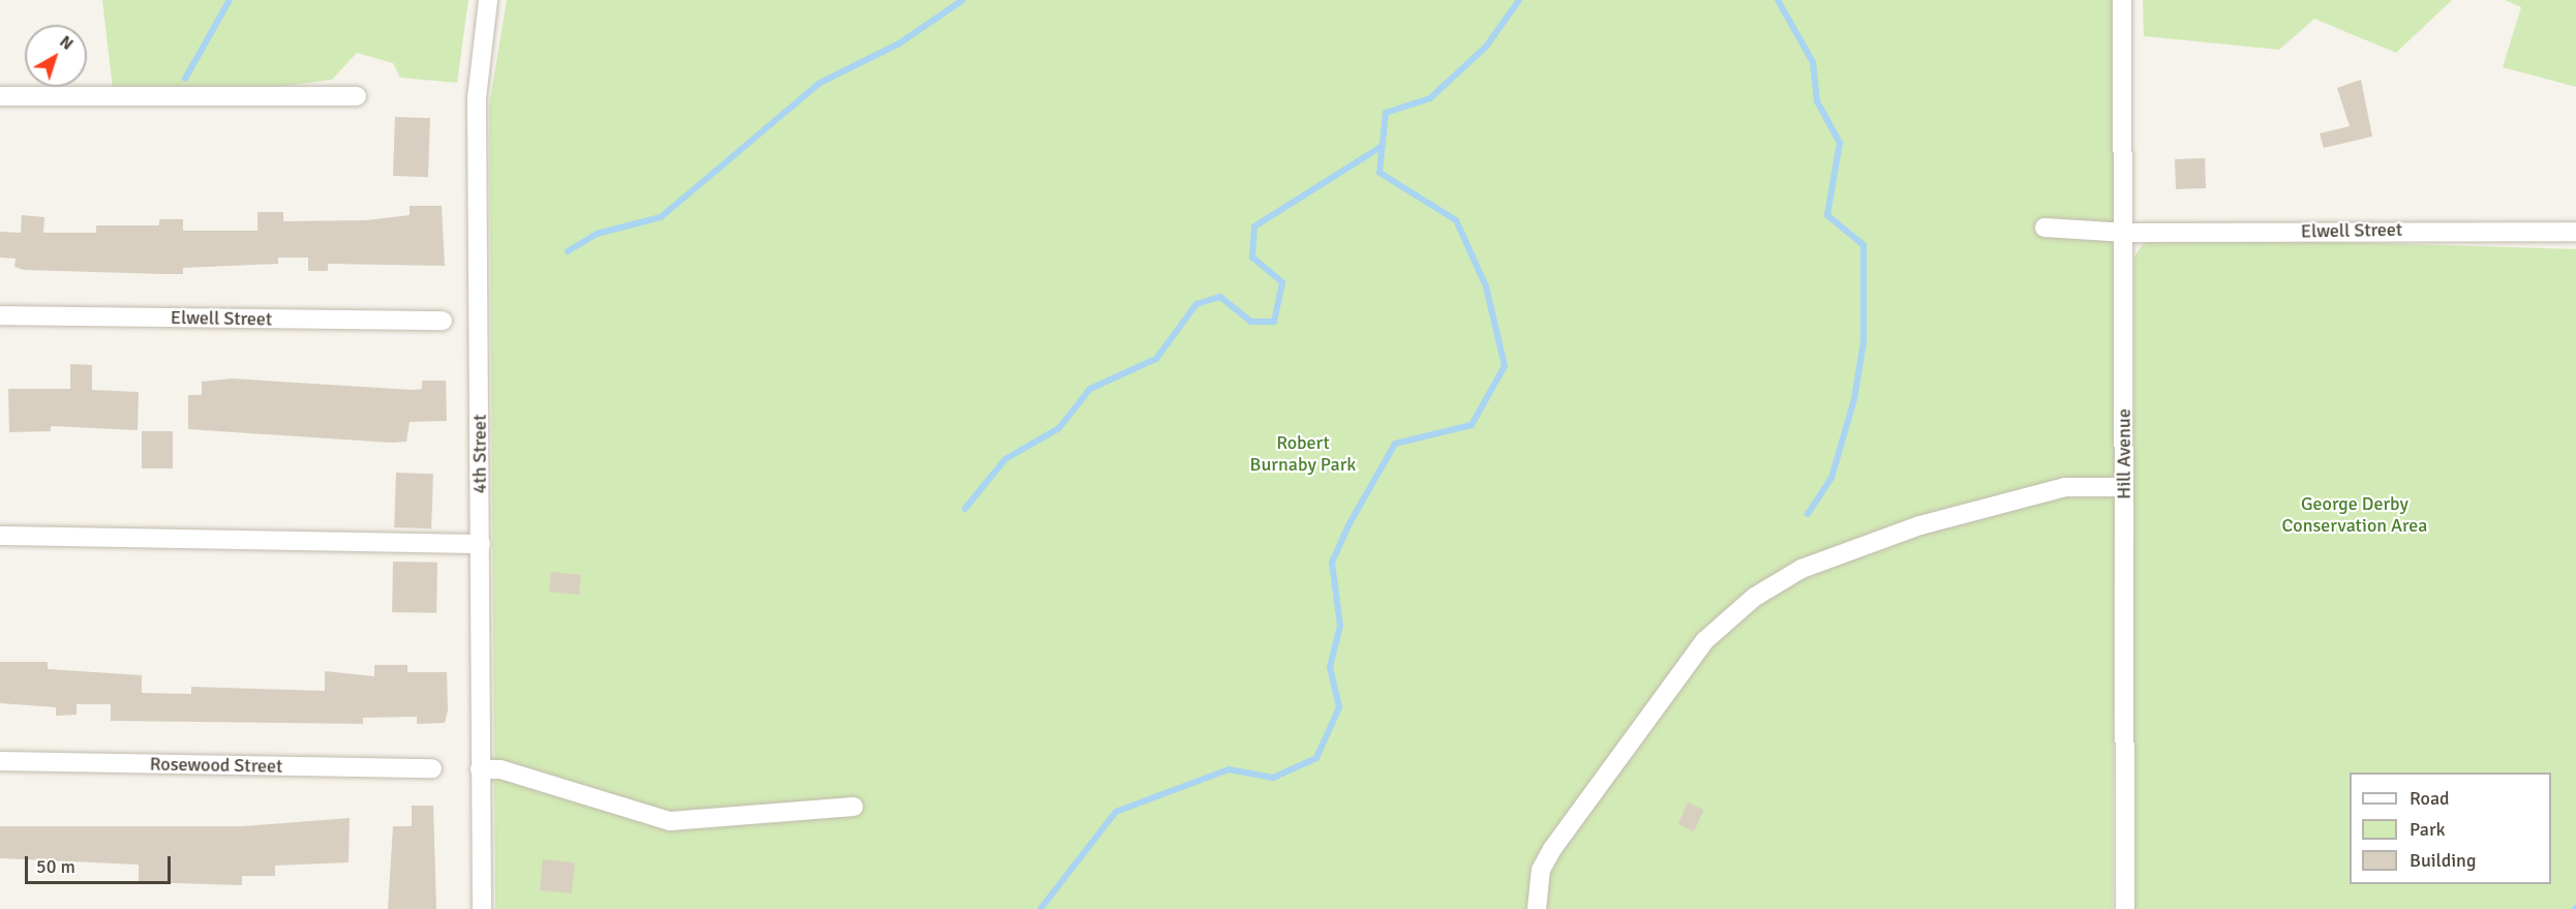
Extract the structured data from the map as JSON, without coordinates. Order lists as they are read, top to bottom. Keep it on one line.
{"streets":{"street":["Elwell Street","4th Street","Hill Avenue","Rosewood Street"]},"crossings":[["Elwell Street","Hill Avenue"]],"parks":["Robert Burnaby Park","George Derby Conservation Area"],"legend":["Road","Park","Building"],"scale_bar":"50 m","north":"top right"}
